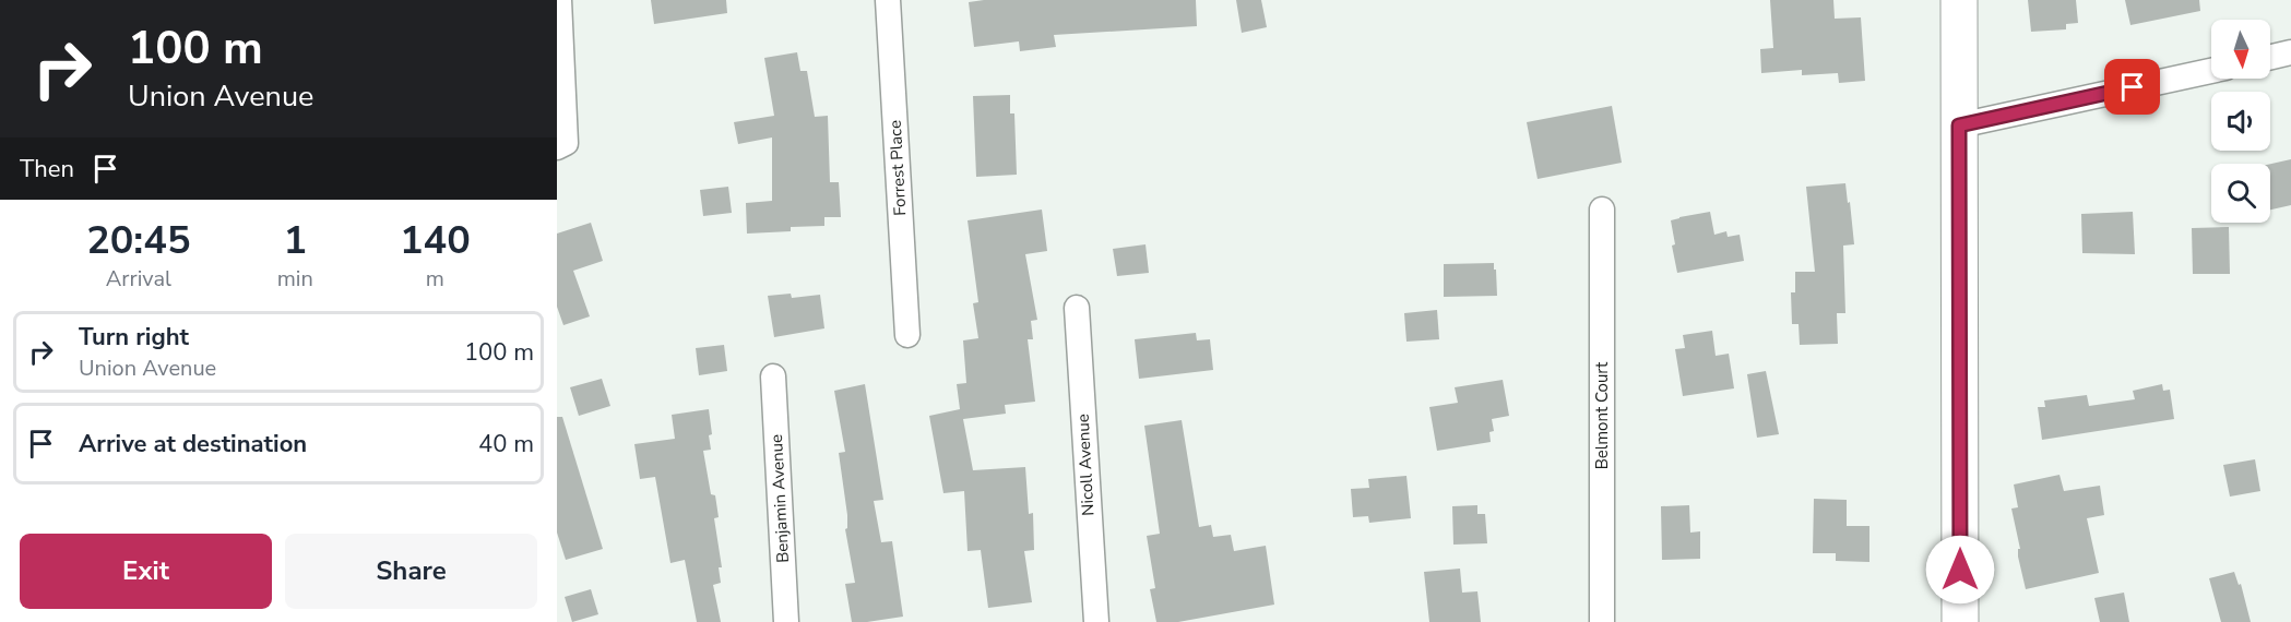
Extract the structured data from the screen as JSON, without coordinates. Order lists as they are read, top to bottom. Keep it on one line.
{"streets":{"street":["Forrest Place","Belmont Court","Nicoll Avenue","Benjamin Avenue"]},"north":"bottom","page":{"turn":["100 m","Union Avenue"],"then":"Then","eta":["20:45","Arrival","1","min","140","m"],"list":[{"name":"Turn right","note":"Union Avenue","value":"100 m"},{"name":"Arrive at destination","value":"40 m"}],"buttons":["Exit","Share"]}}
